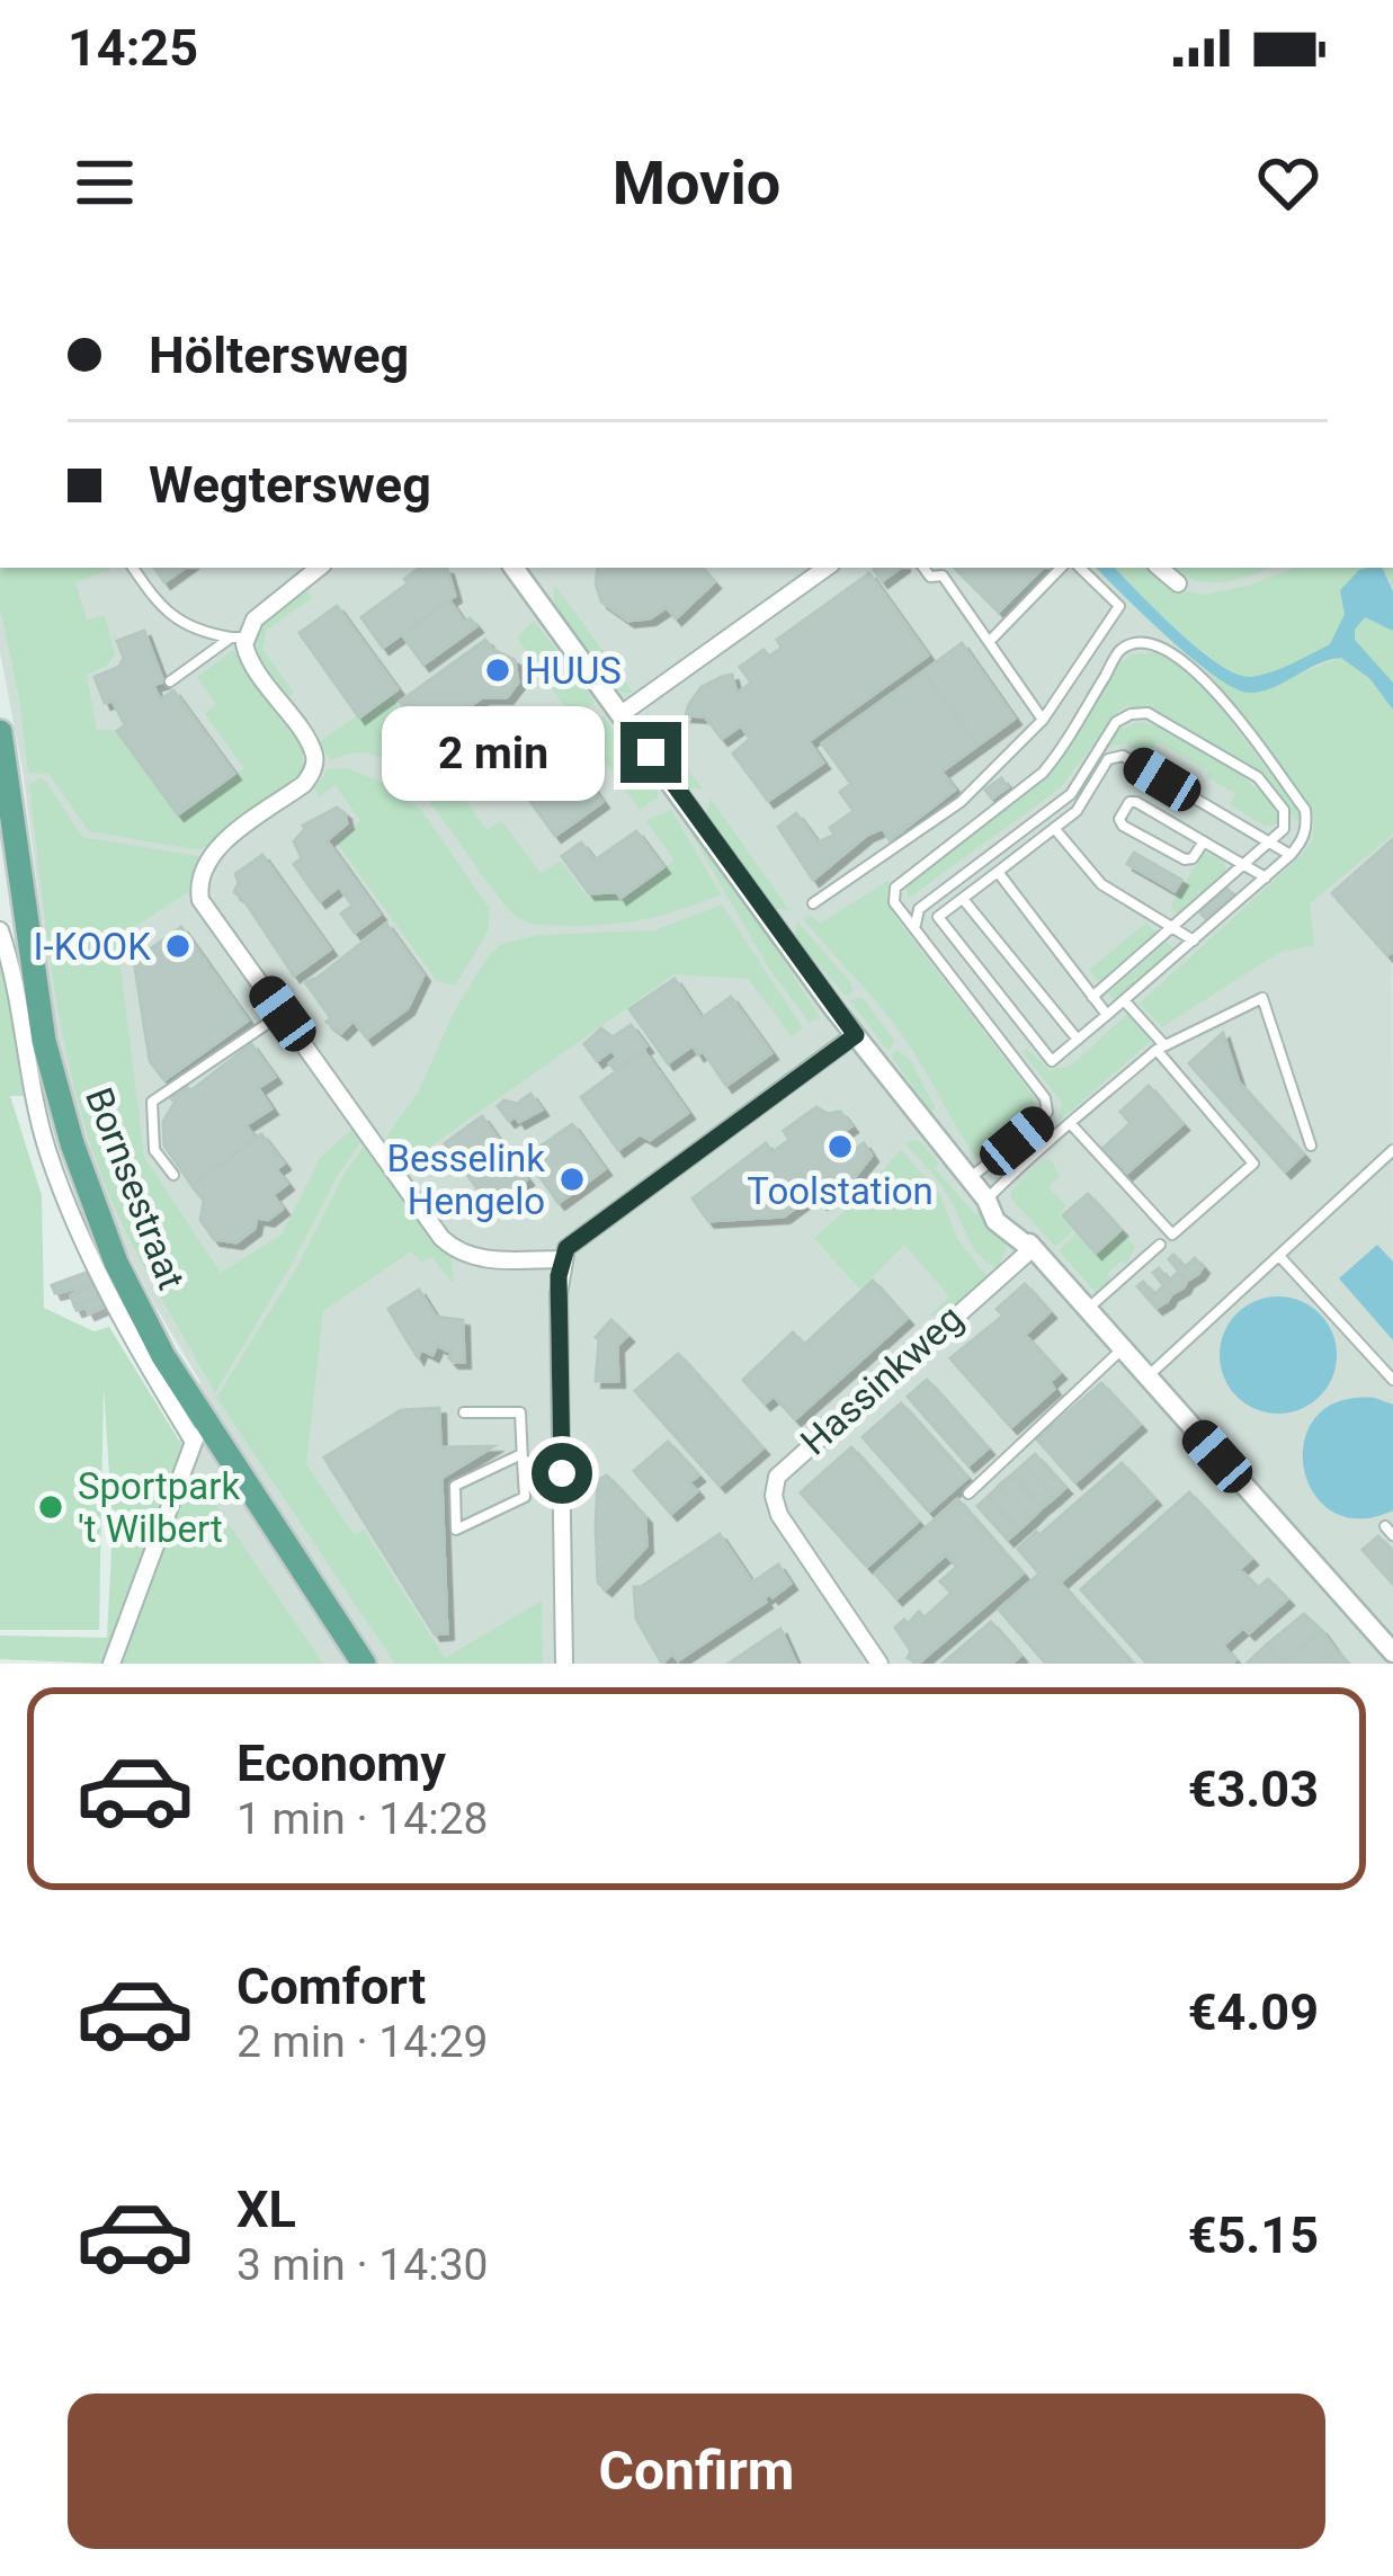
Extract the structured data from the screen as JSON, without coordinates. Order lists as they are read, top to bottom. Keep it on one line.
{"streets":{"main road":["Bornsestraat"],"street":["Hassinkweg"]},"places":["HUUS","I-KOOK","Toolstation","Besselink Hengelo","Sportpark 't Wilbert"],"page":{"status":"14:25","header":"Movio","banner":["Höltersweg","Wegtersweg"],"bubble":"2 min","list":[{"name":"Economy","note":"1 min · 14:28","value":"€3.03"},{"name":"Comfort","note":"2 min · 14:29","value":"€4.09"},{"name":"XL","note":"3 min · 14:30","value":"€5.15"}],"buttons":"Confirm"}}
